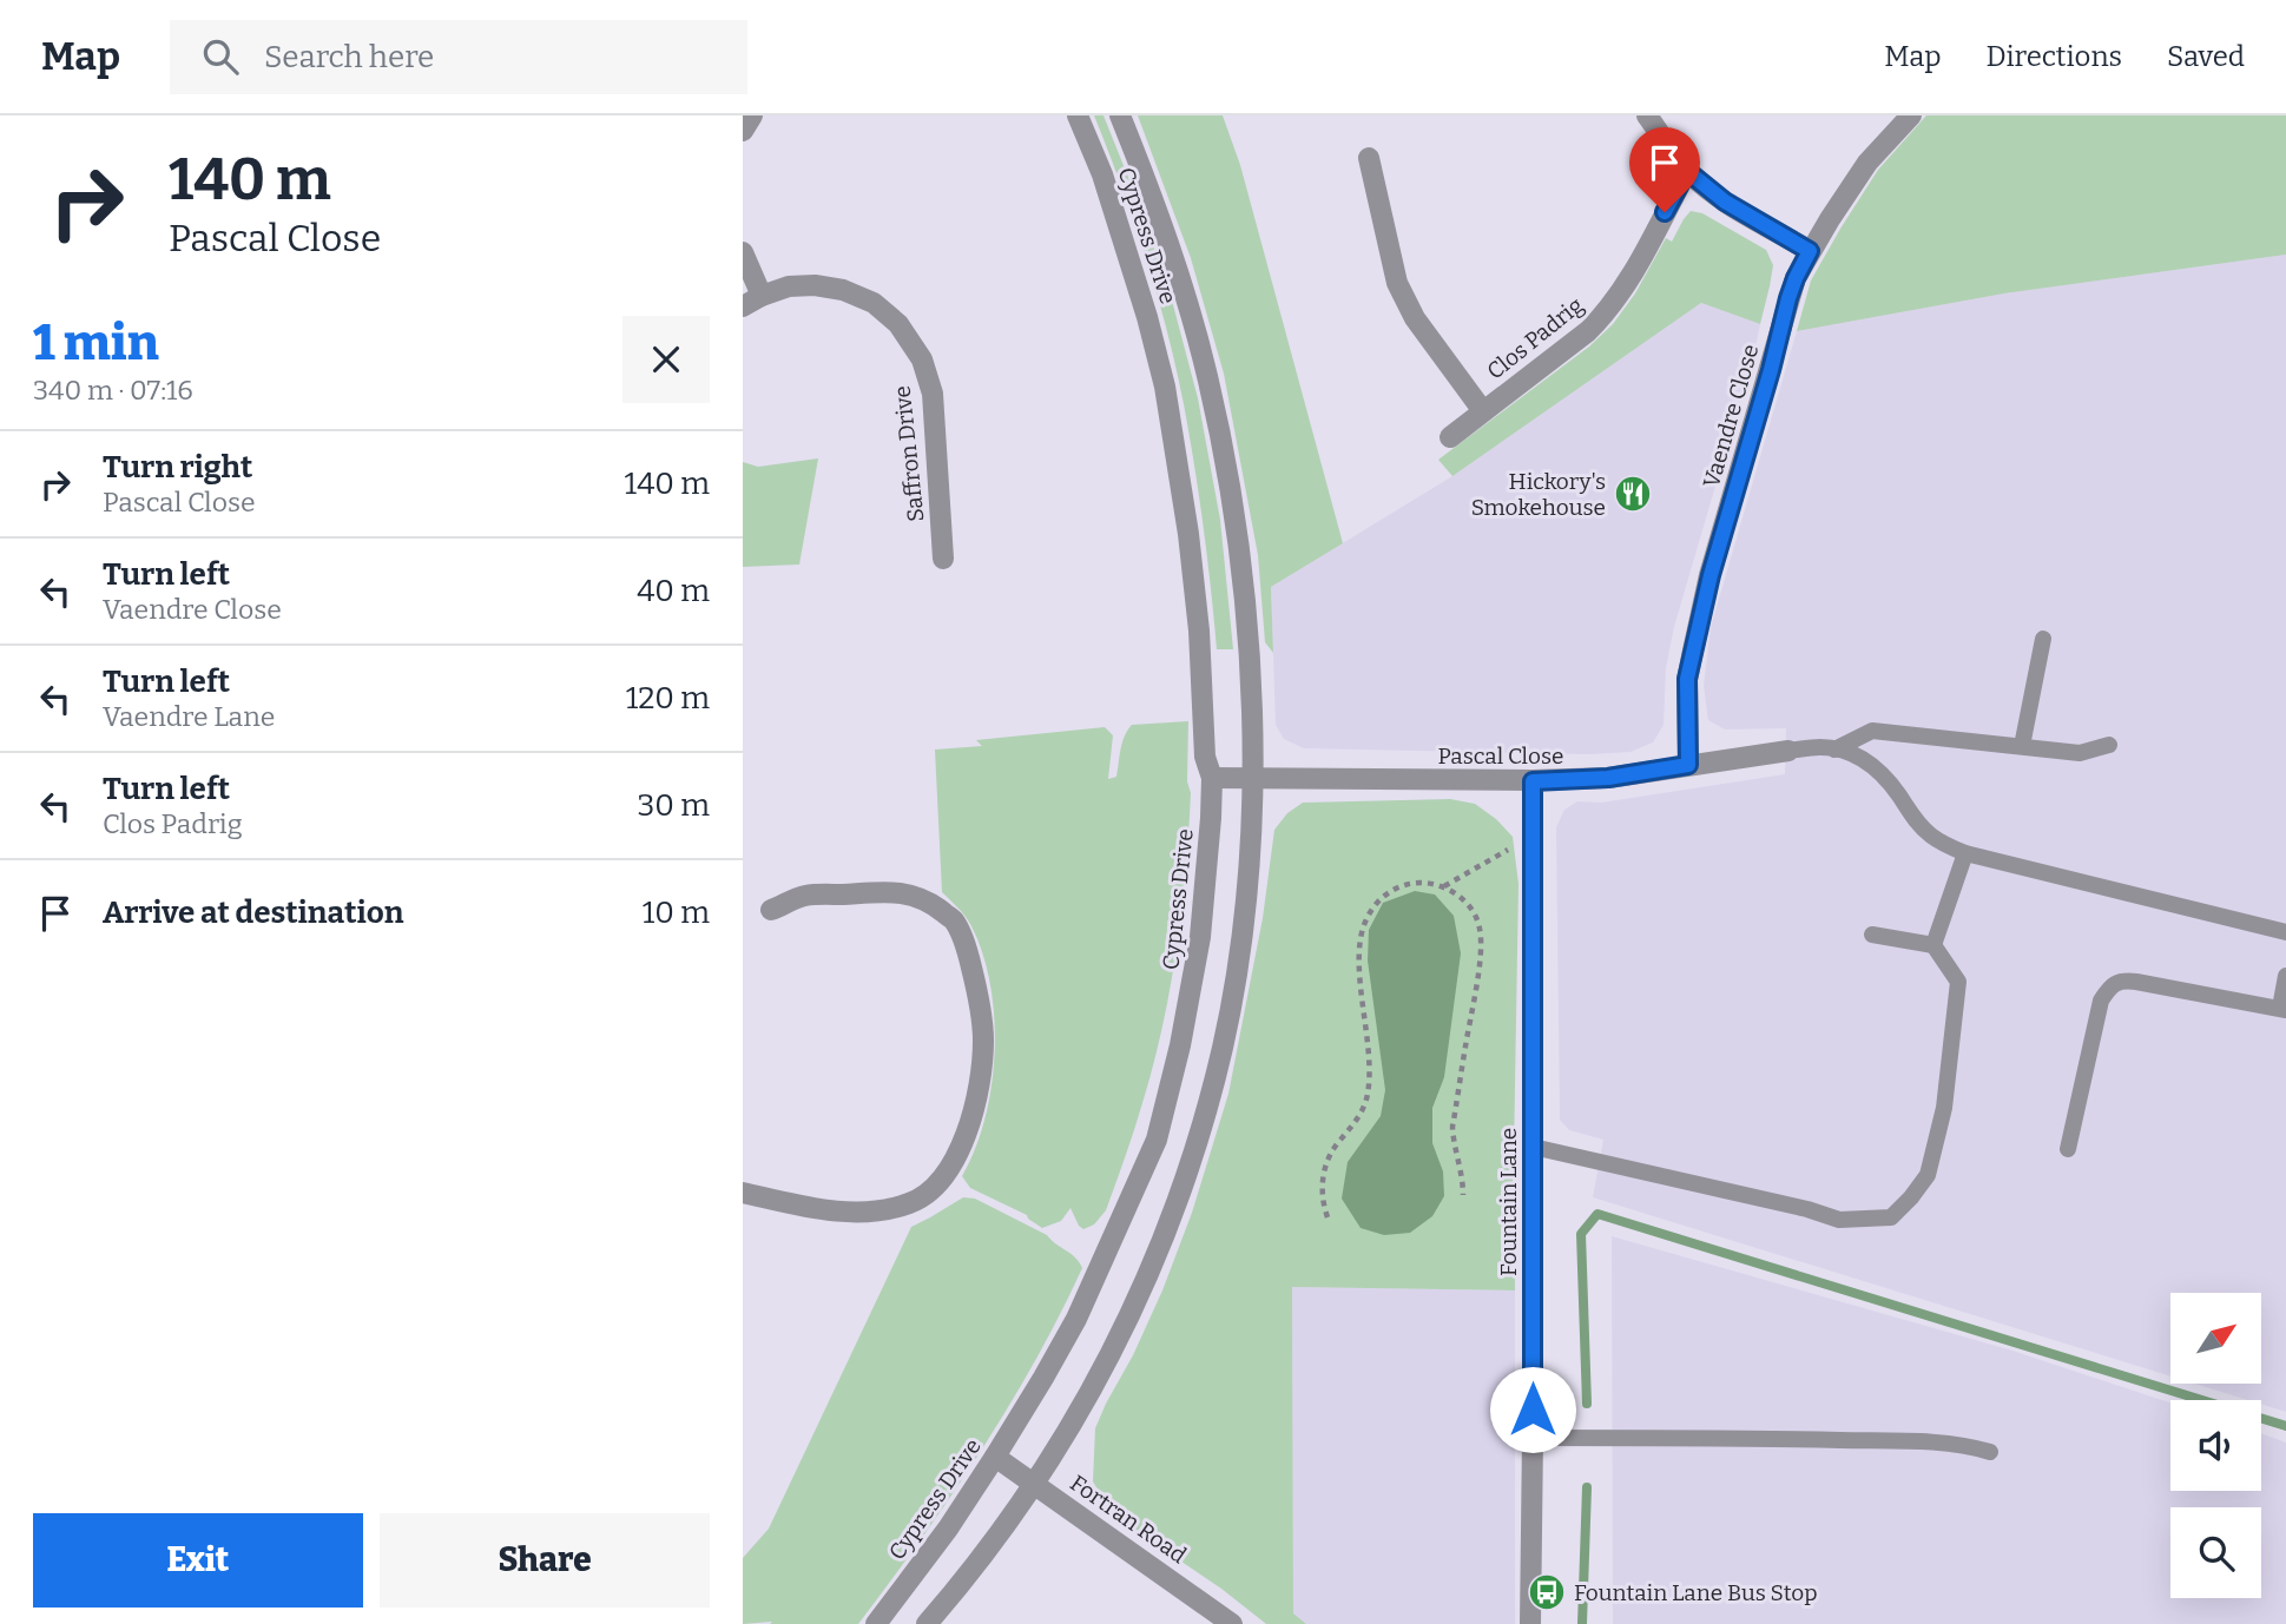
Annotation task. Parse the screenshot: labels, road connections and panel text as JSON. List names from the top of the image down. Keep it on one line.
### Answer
{"streets":{"street":["Cypress Drive","Clos Padrig","Vaendre Close","Saffron Drive","Pascal Close","Fountain Lane","Fortran Road"]},"crossings":[["Cypress Drive","Pascal Close"],["Cypress Drive","Fortran Road"],["Vaendre Close","Pascal Close"],["Pascal Close","Fountain Lane"]],"places":{"restaurant":["Hickory's Smokehouse"],"bus stop":["Fountain Lane Bus Stop"]},"north":"top right","page":{"header":"Map","search":"Search here","nav":["Map","Directions","Saved"],"turn":["140 m","Pascal Close"],"heading":["1 min","340 m · 07:16"],"list":[{"name":"Turn right","note":"Pascal Close","value":"140 m"},{"name":"Turn left","note":"Vaendre Close","value":"40 m"},{"name":"Turn left","note":"Vaendre Lane","value":"120 m"},{"name":"Turn left","note":"Clos Padrig","value":"30 m"},{"name":"Arrive at destination","value":"10 m"}],"buttons":["Exit","Share"]}}
